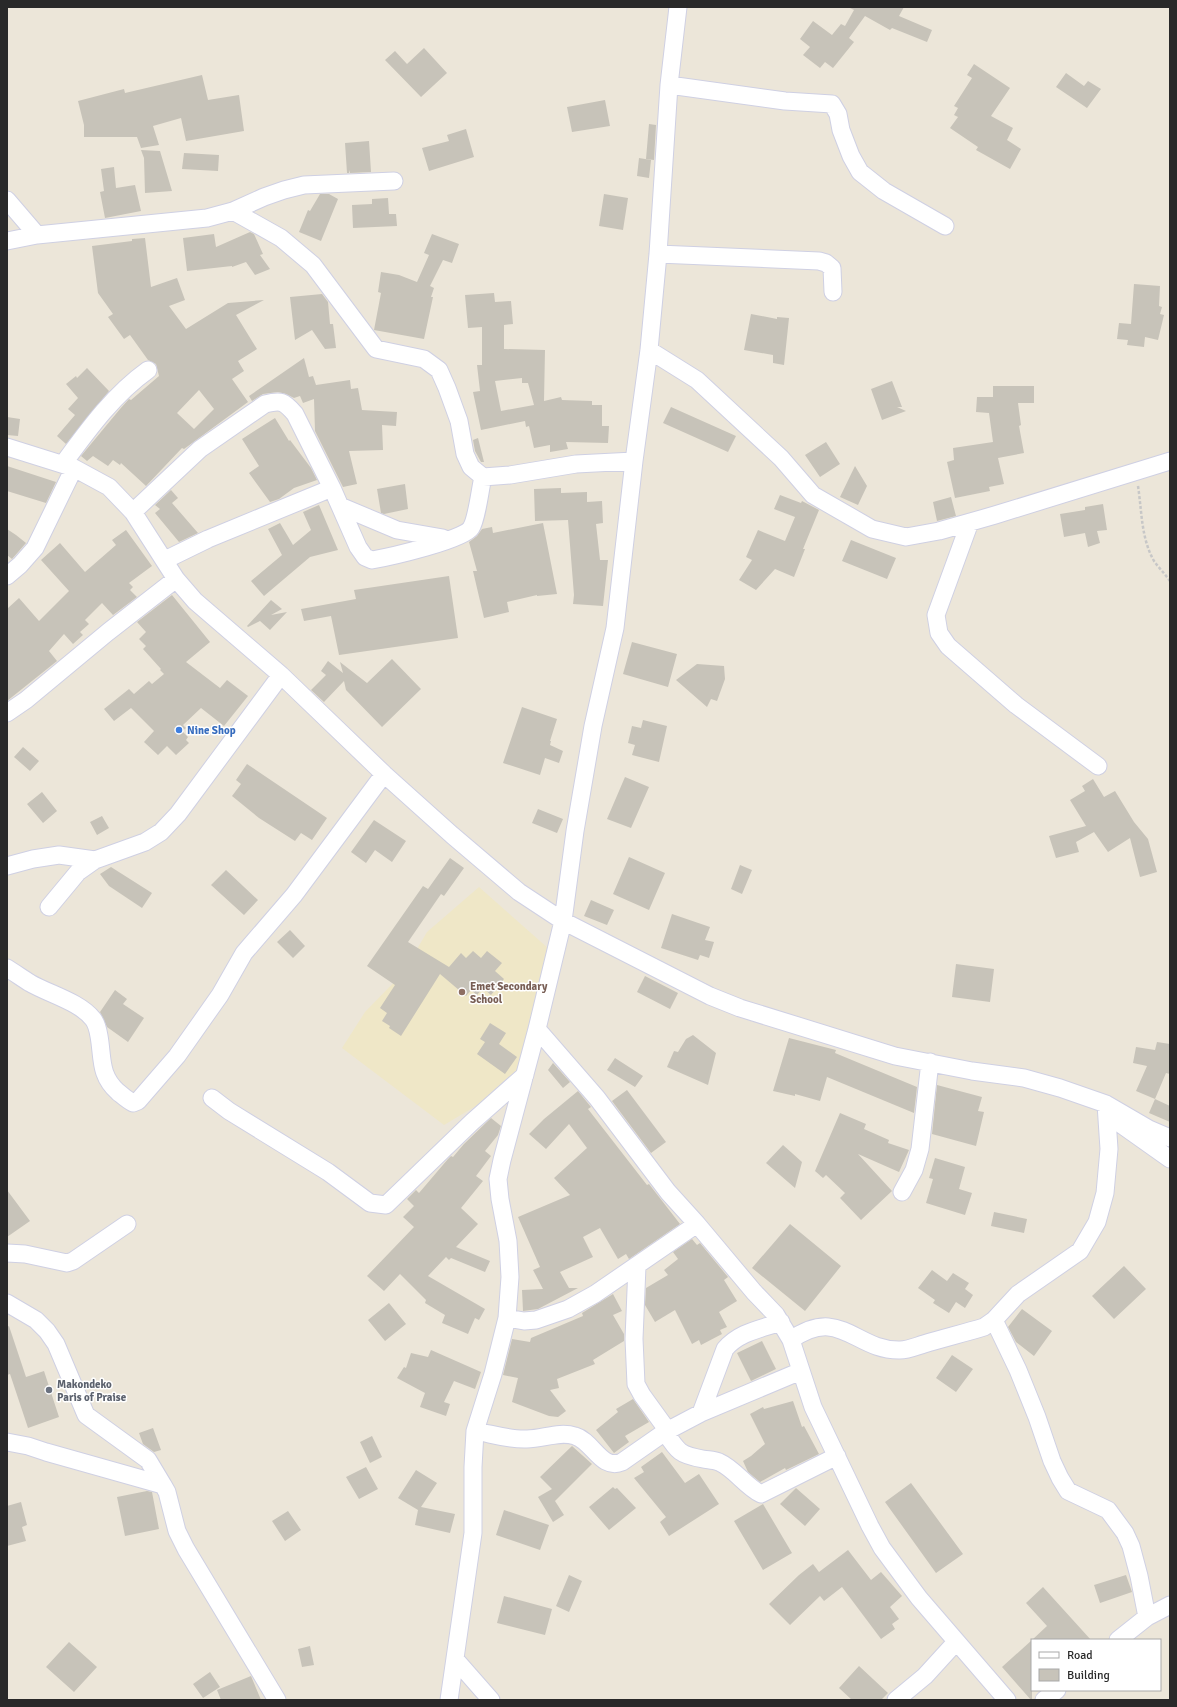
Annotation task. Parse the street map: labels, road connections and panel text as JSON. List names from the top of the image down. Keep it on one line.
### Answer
{"places":["Nine Shop","Emet Secondary School","Makondeko Paris of Praise"],"legend":["Road","Building"]}
